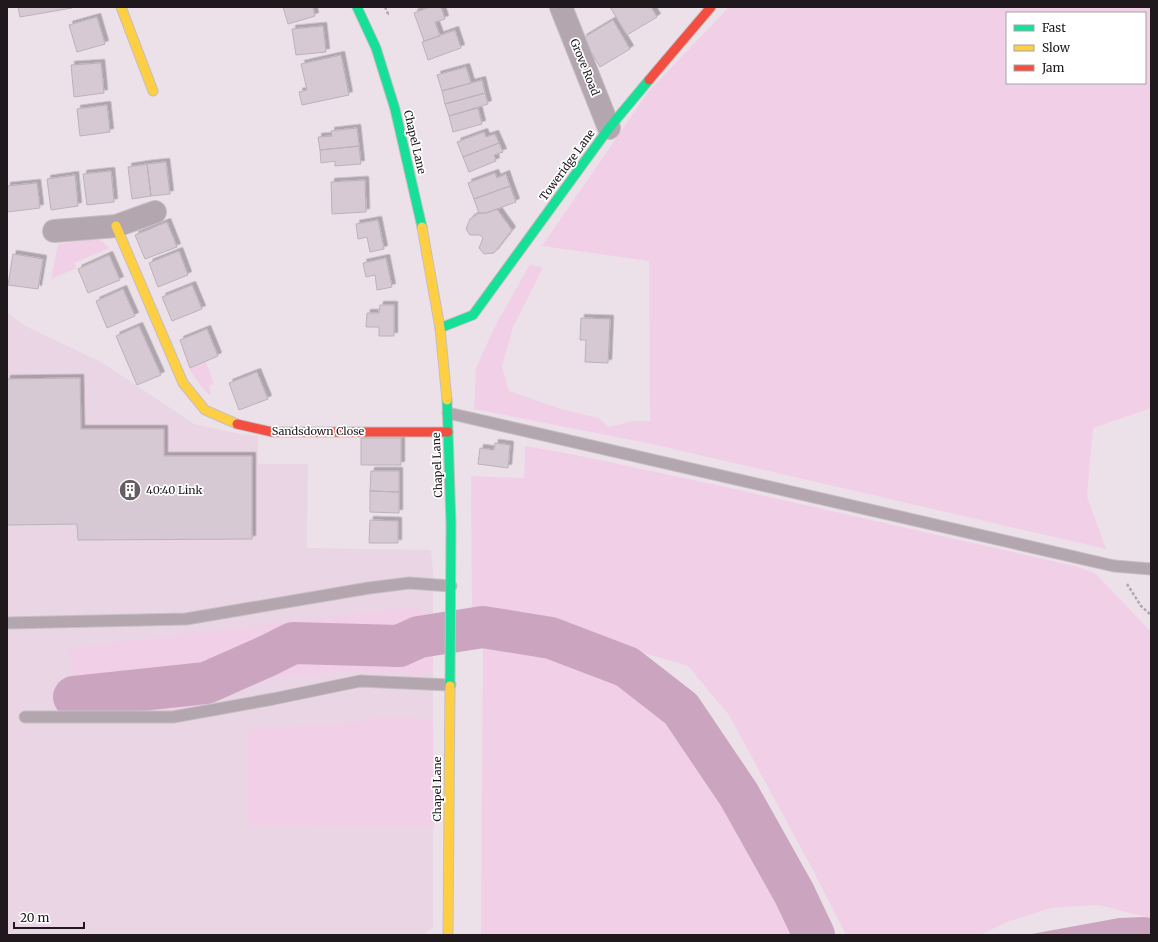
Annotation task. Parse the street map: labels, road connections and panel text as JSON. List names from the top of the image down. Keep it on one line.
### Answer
{"streets":{"main road":["Chapel Lane","Toweridge Lane","Sandsdown Close"],"street":["Grove Road"]},"crossings":[["Grove Road","Toweridge Lane"],["Chapel Lane","Toweridge Lane"],["Chapel Lane","Sandsdown Close"]],"places":{"building":["40:40 Link"]},"legend":["Fast","Slow","Jam"],"scale_bar":"20 m"}
